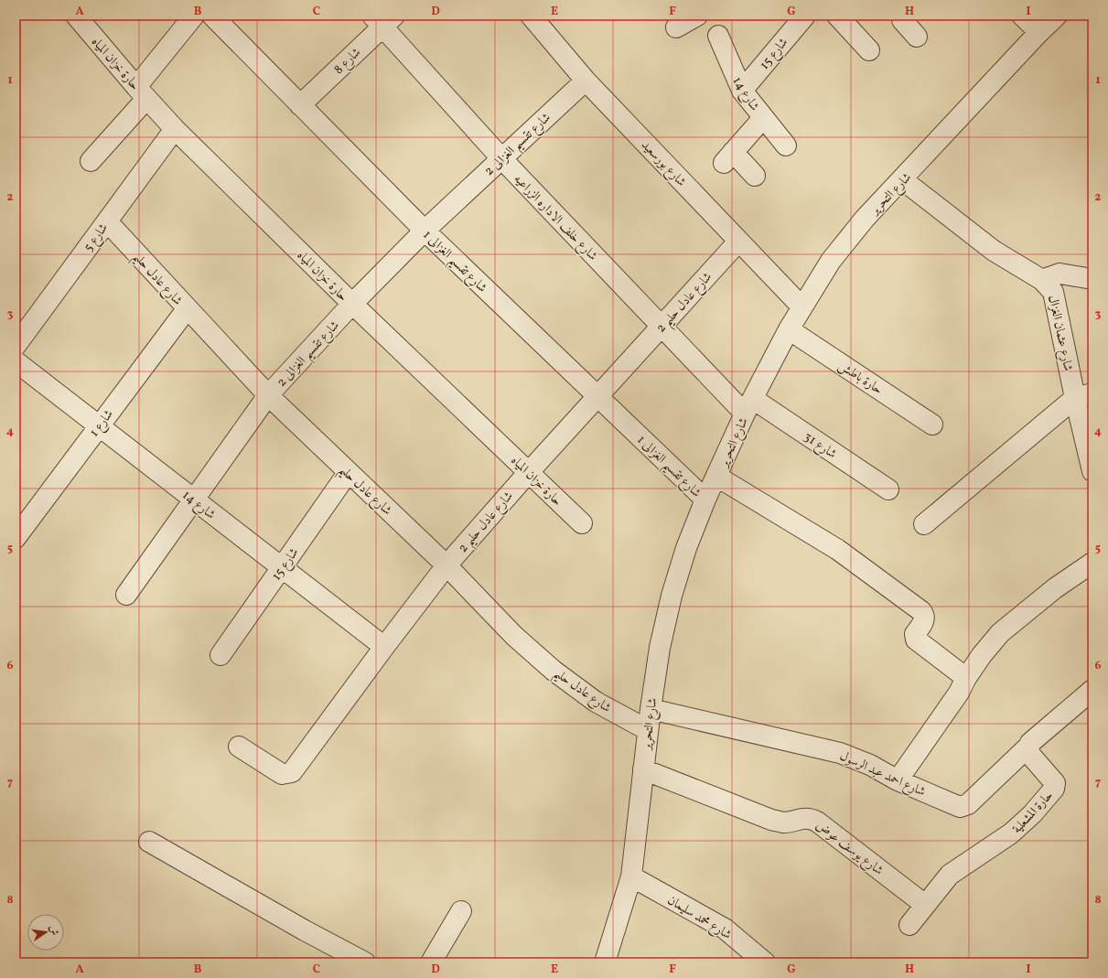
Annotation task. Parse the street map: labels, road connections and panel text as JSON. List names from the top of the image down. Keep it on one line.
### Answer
{"streets":{"street":["شارع 15","شارع 8","حارة خزان المياه","شارع 14","شارع تقسيم الغزالى 2","شارع بورسعيد","شارع التحرير","شارع خلف الاداره الزراعيه","شارع 5","شارع تقسيم الغزالى 1","شارع عادل حليم","شارع عادل حليم 2","شارع عثمان الغزال","حارة باطش","شارع 1","شارع 31","شارع احمد عبد الرسول","حارة المشعلية","شارع يوسف عوض","شارع محمد سليمان"]},"crossings":[["شارع 15","شارع 14"],["شارع 15","شارع عادل حليم"],["شارع 8","شارع خلف الاداره الزراعيه"],["شارع 8","شارع تقسيم الغزالى 1"],["حارة خزان المياه","شارع تقسيم الغزالى 2"],["حارة خزان المياه","شارع 5"],["حارة خزان المياه","شارع عادل حليم 2"],["شارع 14","شارع تقسيم الغزالى 2"],["شارع 14","شارع عادل حليم 2"],["شارع 14","شارع 1"],["شارع تقسيم الغزالى 2","شارع بورسعيد"],["شارع تقسيم الغزالى 2","شارع خلف الاداره الزراعيه"],["شارع تقسيم الغزالى 2","شارع تقسيم الغزالى 1"],["شارع تقسيم الغزالى 2","شارع عادل حليم"],["شارع بورسعيد","شارع التحرير"],["شارع بورسعيد","شارع عادل حليم 2"],["شارع التحرير","شارع خلف الاداره الزراعيه"],["شارع التحرير","شارع تقسيم الغزالى 1"],["شارع التحرير","شارع عادل حليم"],["شارع التحرير","شارع عثمان الغزال"],["شارع التحرير","حارة باطش"],["شارع التحرير","شارع 31"],["شارع التحرير","شارع احمد عبد الرسول"],["شارع التحرير","شارع يوسف عوض"],["شارع التحرير","شارع محمد سليمان"],["شارع خلف الاداره الزراعيه","شارع عادل حليم 2"],["شارع خلف الاداره الزراعيه","شارع 31"],["شارع 5","شارع عادل حليم"],["شارع تقسيم الغزالى 1","شارع عادل حليم 2"],["شارع عادل حليم","شارع عادل حليم 2"],["شارع عادل حليم","شارع 1"],["شارع احمد عبد الرسول","حارة المشعلية"],["حارة المشعلية","شارع يوسف عوض"]],"north":"right","grid":{"columns":["A","B","C","D","E","F","G","H","I"],"rows":["1","2","3","4","5","6","7","8"]}}
